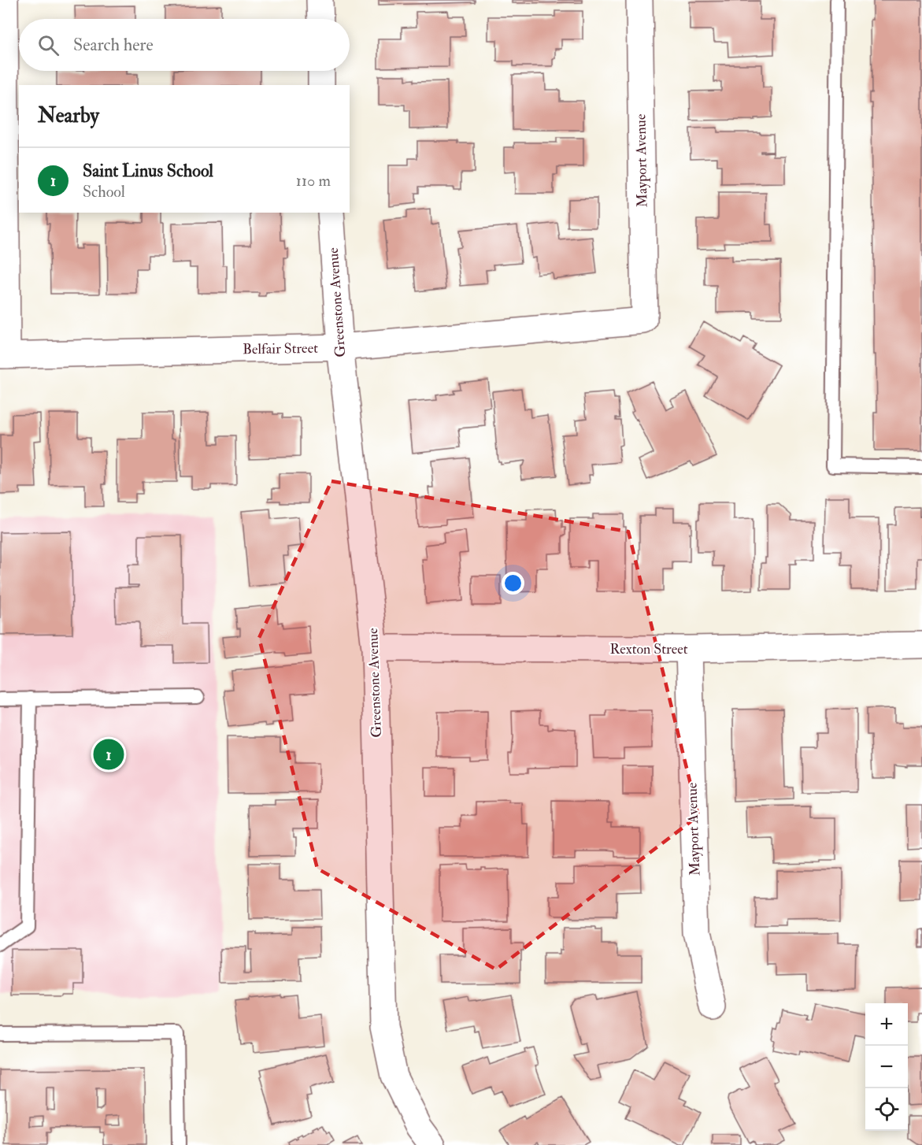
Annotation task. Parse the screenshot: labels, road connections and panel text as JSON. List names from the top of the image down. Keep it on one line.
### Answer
{"streets":{"street":["Mayport Avenue","Greenstone Avenue","Belfair Street","Rexton Street"]},"crossings":[["Mayport Avenue","Belfair Street"],["Mayport Avenue","Rexton Street"],["Greenstone Avenue","Belfair Street"],["Greenstone Avenue","Rexton Street"]],"page":{"search":"Search here","heading":"Nearby","list":[{"mark":"1","name":"Saint Linus School","note":"School","value":"110 m"}],"pins":"1","map_buttons":["+","−"]}}
